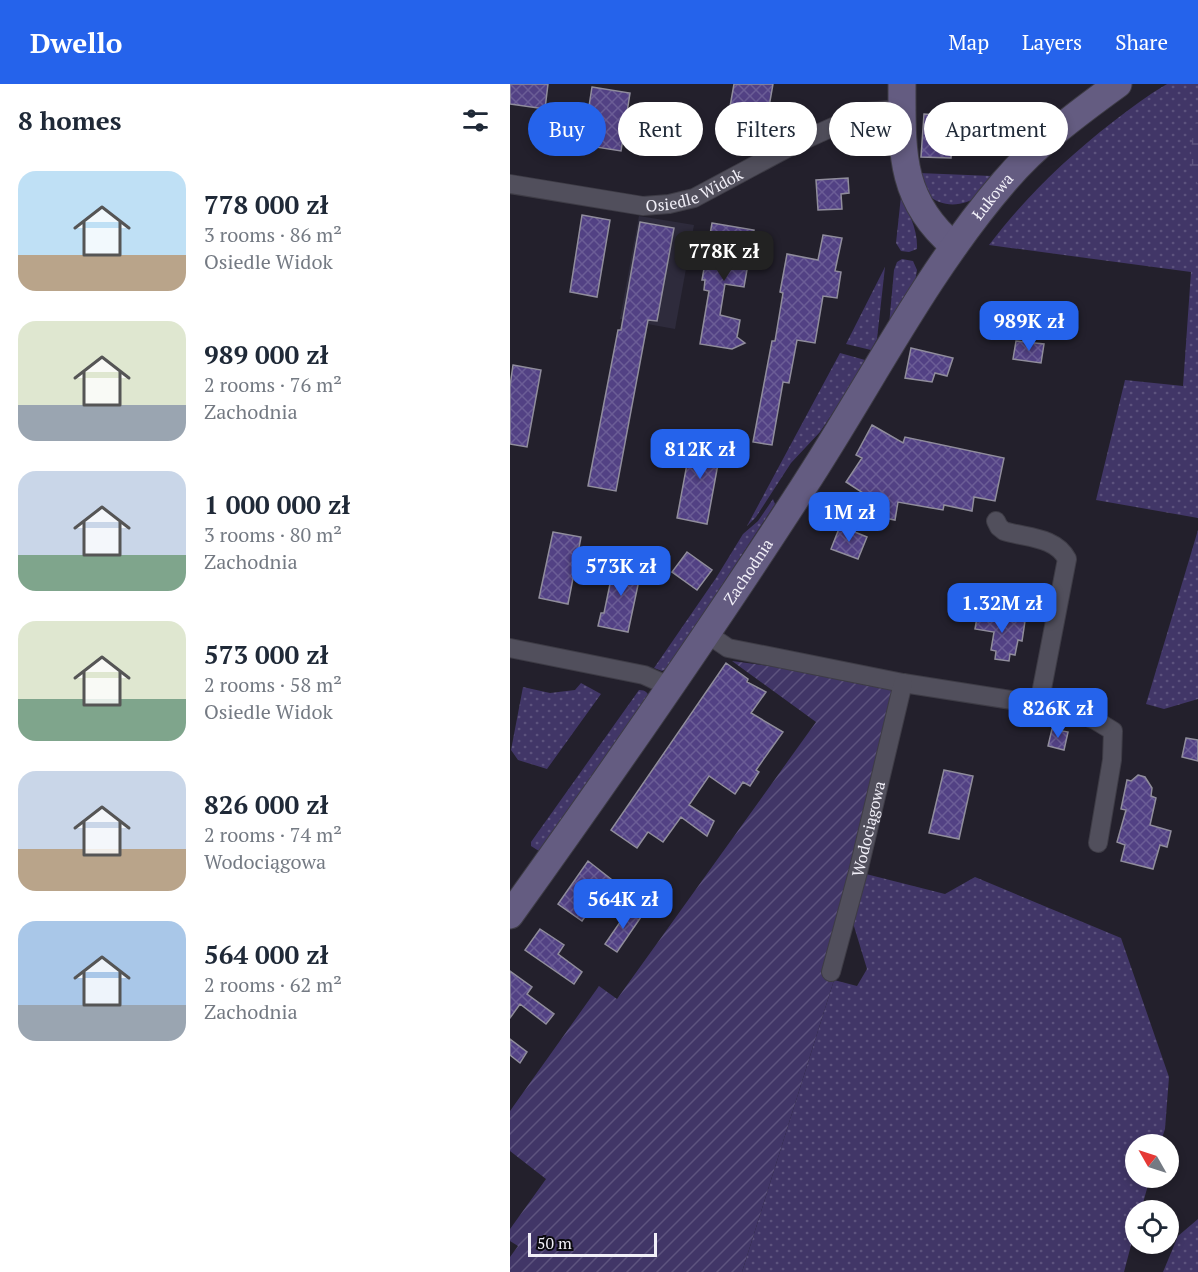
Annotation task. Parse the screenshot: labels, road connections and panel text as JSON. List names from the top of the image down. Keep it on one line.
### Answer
{"streets":{"street":["Osiedle Widok","Łukowa","Zachodnia","Wodociągowa"]},"crossings":[["Łukowa","Zachodnia"]],"scale_bar":"50 m","north":"top left","page":{"header":"Dwello","nav":["Map","Layers","Share"],"heading":"8 homes","chip":["Buy","Rent","Filters","New","Apartment"],"list":[{"name":"778 000 zł","note":"3 rooms · 86 m² · Osiedle Widok"},{"name":"989 000 zł","note":"2 rooms · 76 m² · Zachodnia"},{"name":"1 000 000 zł","note":"3 rooms · 80 m² · Zachodnia"},{"name":"573 000 zł","note":"2 rooms · 58 m² · Osiedle Widok"},{"name":"826 000 zł","note":"2 rooms · 74 m² · Wodociągowa"},{"name":"564 000 zł","note":"2 rooms · 62 m² · Zachodnia"}],"price":["778K zł","989K zł","812K zł","1M zł","573K zł","1.32M zł","826K zł","564K zł"],"scale":"50 m"}}
